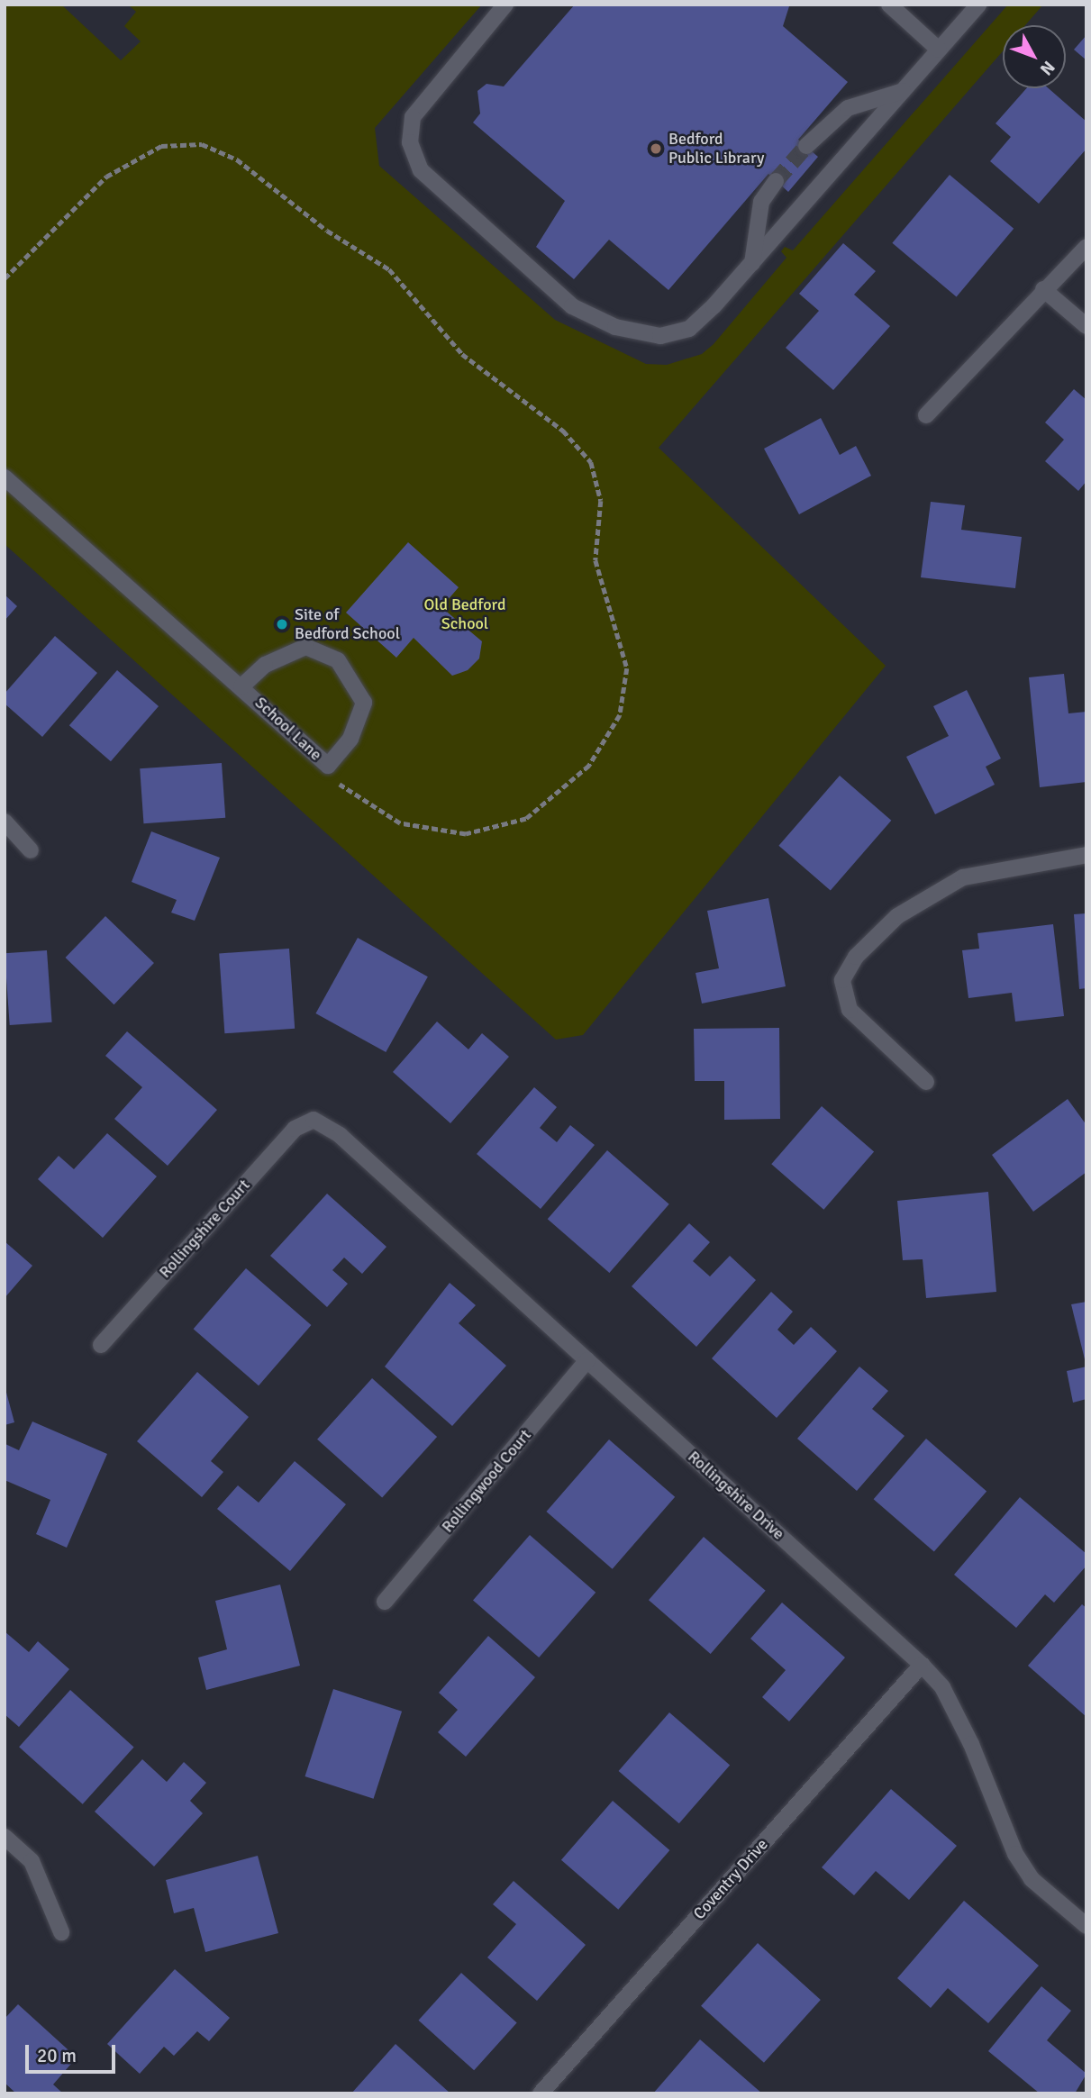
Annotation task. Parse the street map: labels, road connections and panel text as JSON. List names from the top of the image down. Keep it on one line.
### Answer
{"streets":{"street":["School Lane","Rollingshire Court","Rollingwood Court","Rollingshire Drive","Coventry Drive"]},"crossings":[["Rollingshire Court","Rollingshire Drive"],["Rollingwood Court","Rollingshire Drive"],["Rollingshire Drive","Coventry Drive"]],"parks":["Old Bedford School"],"places":["Bedford Public Library","Site of Bedford School"],"scale_bar":"20 m","north":"bottom right"}
